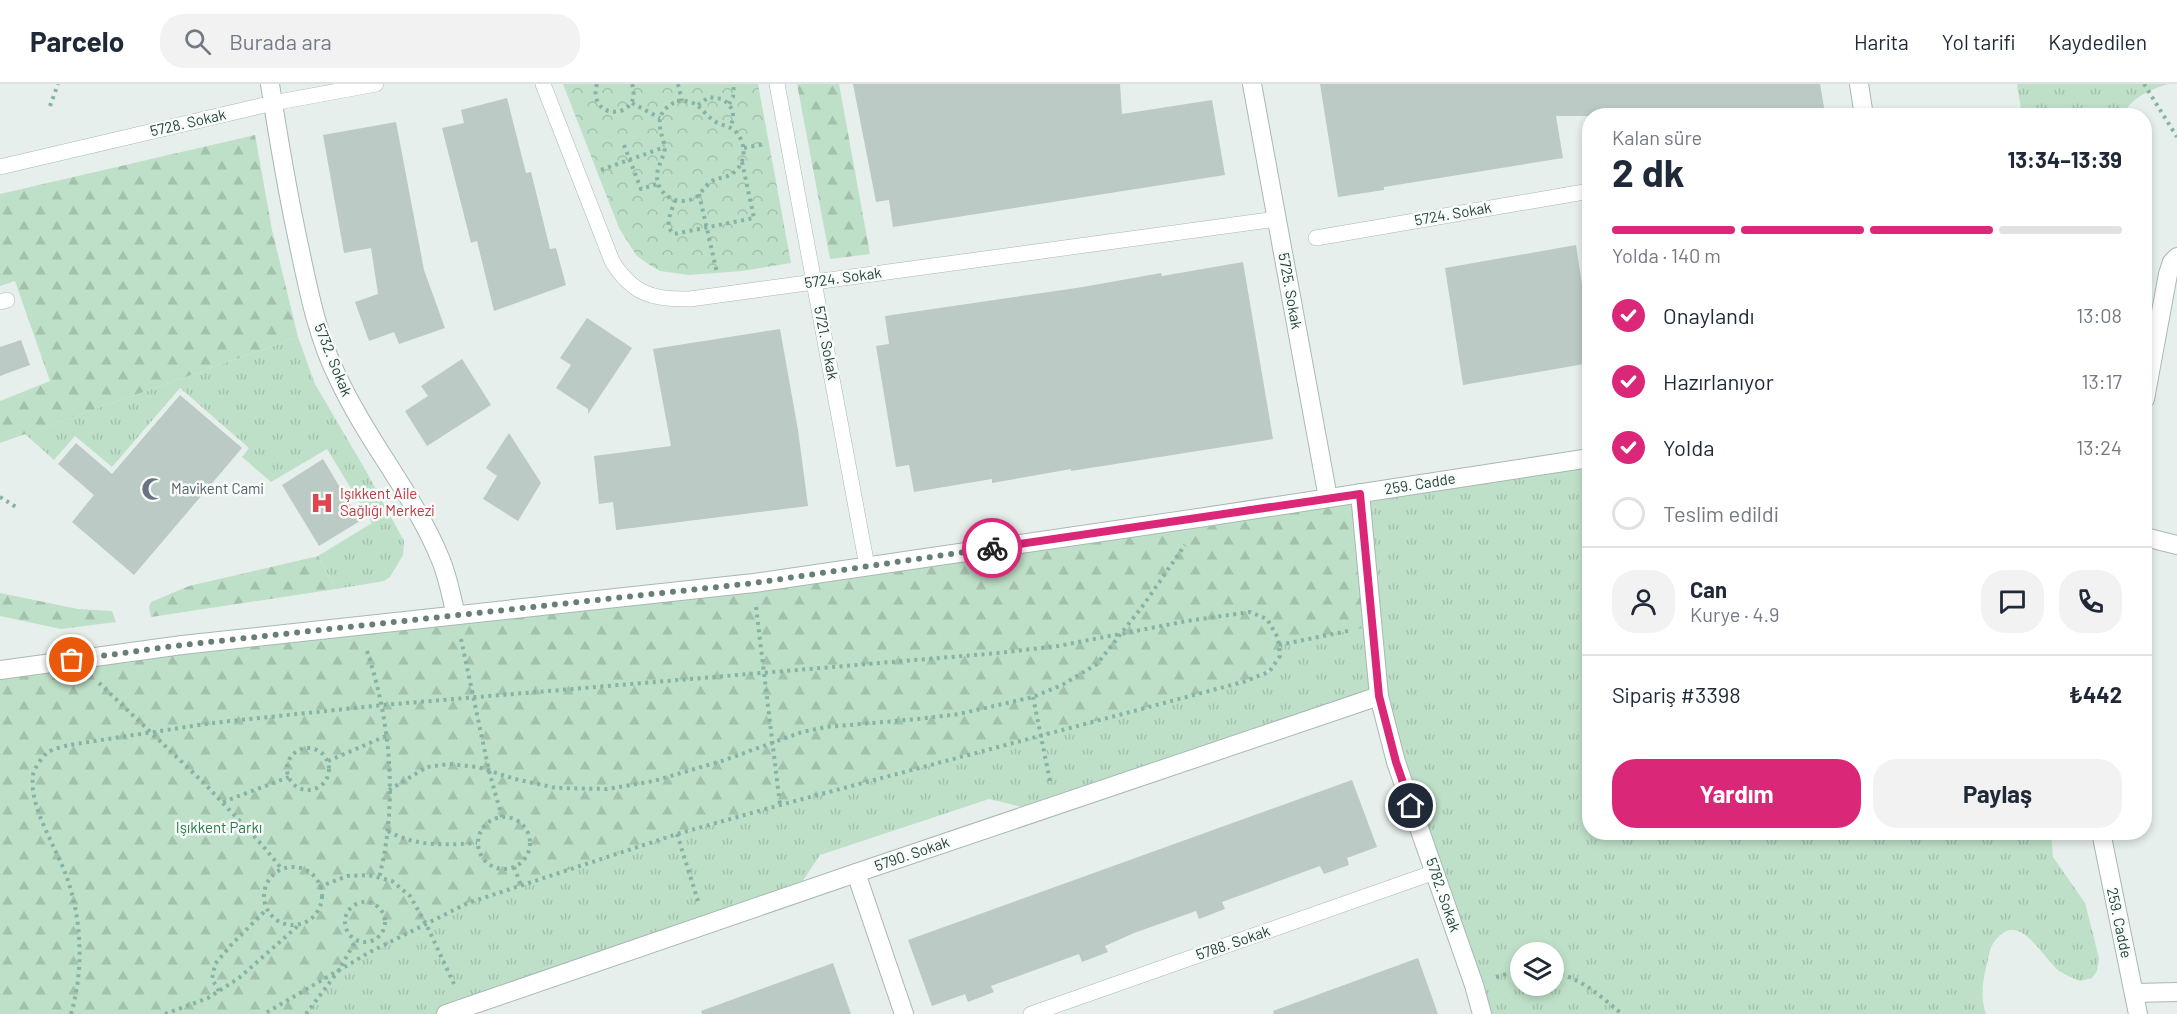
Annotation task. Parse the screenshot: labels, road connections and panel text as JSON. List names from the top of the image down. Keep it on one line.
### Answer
{"streets":{"street":["5725. Sokak","5732. Sokak","259. Cadde","5790. Sokak","5782. Sokak"],"lane":["5728. Sokak","5724. Sokak","5721. Sokak","5788. Sokak"]},"crossings":[["5728. Sokak","5732. Sokak"],["5724. Sokak","5725. Sokak"],["5724. Sokak","5721. Sokak"],["5725. Sokak","259. Cadde"],["5721. Sokak","259. Cadde"],["5732. Sokak","259. Cadde"],["259. Cadde","5782. Sokak"],["5790. Sokak","5782. Sokak"],["5782. Sokak","5788. Sokak"]],"parks":["Işıkkent Parkı"],"places":{"mosque":["Mavikent Cami"],"hospital":["Işıkkent Aile Sağlığı Merkezi"]},"page":{"header":"Parcelo","search":"Burada ara","nav":["Harita","Yol tarifi","Kaydedilen"],"heading":["2 dk","Kalan süre","13:34–13:39"],"panel":["Can","Kurye · 4.9","Sipariş #3398","₺442"],"bar":"Yolda · 140 m","list":[["Onaylandı","13:08"],["Hazırlanıyor","13:17"],["Yolda","13:24"],"Teslim edildi"],"buttons":["Yardım","Paylaş"]}}
